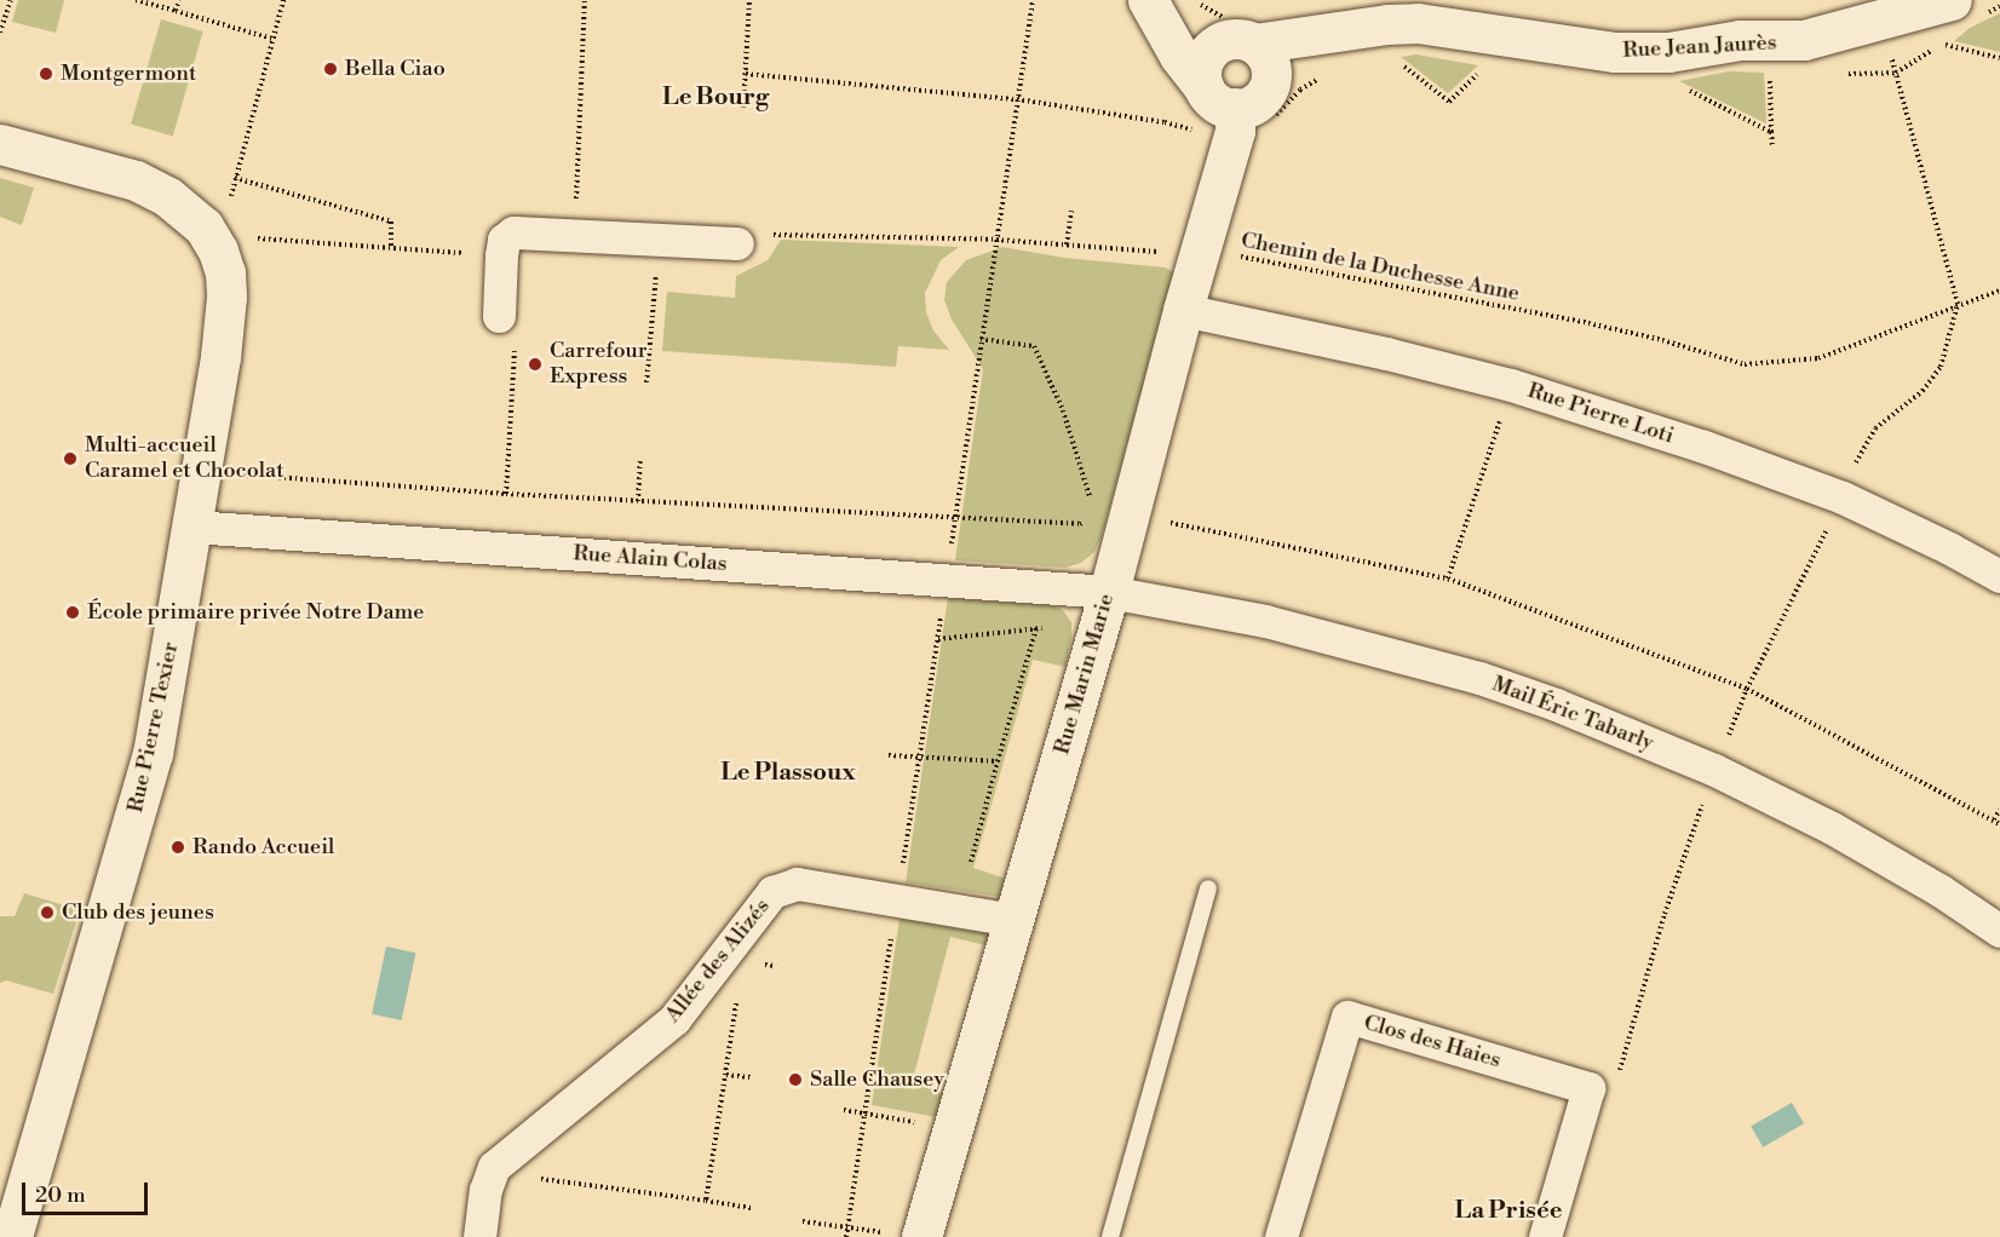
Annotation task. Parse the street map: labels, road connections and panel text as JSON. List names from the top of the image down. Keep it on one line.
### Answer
{"streets":{"street":["Rue Jean Jaurès","Rue Pierre Loti","Rue Alain Colas","Rue Marin Marie","Mail Éric Tabarly","Rue Pierre Texier","Allée des Alizés","Clos des Haies"],"path":["Chemin de la Duchesse Anne"]},"crossings":[["Chemin de la Duchesse Anne","Rue Marin Marie"],["Rue Pierre Loti","Rue Marin Marie"],["Rue Alain Colas","Rue Marin Marie"],["Rue Alain Colas","Mail Éric Tabarly"],["Rue Alain Colas","Rue Pierre Texier"],["Rue Marin Marie","Mail Éric Tabarly"],["Rue Marin Marie","Allée des Alizés"]],"districts":["Le Bourg","Le Plassoux","La Prisée"],"places":["Bella Ciao","Montgermont","Carrefour Express","Multi-accueil Caramel et Chocolat","École primaire privée Notre Dame","Rando Accueil","Club des jeunes","Salle Chausey"],"scale_bar":"20 m"}
